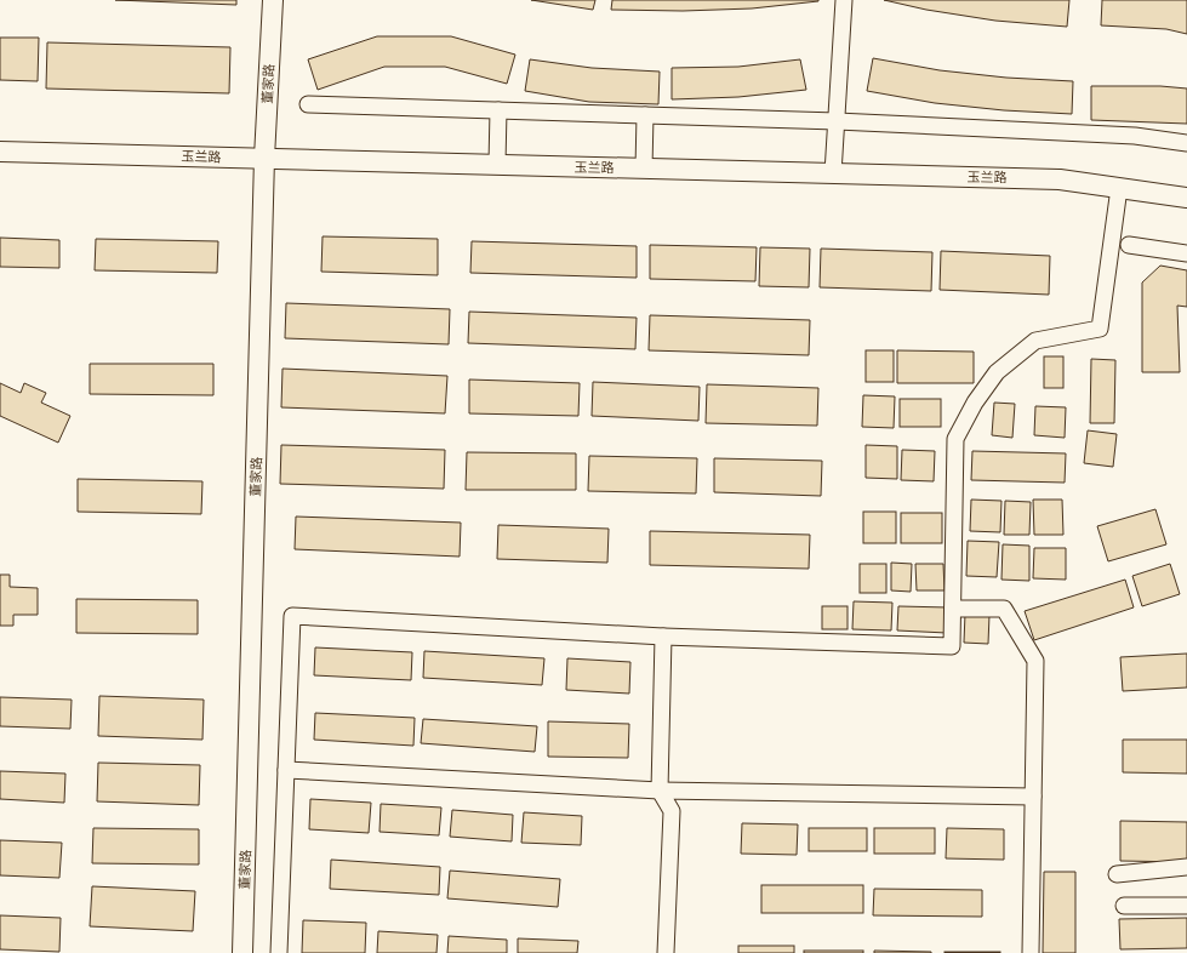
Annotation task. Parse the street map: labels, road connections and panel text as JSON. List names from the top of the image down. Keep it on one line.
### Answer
{"streets":{"street":["董家路","玉兰路"]},"crossings":[["董家路","玉兰路"]]}
